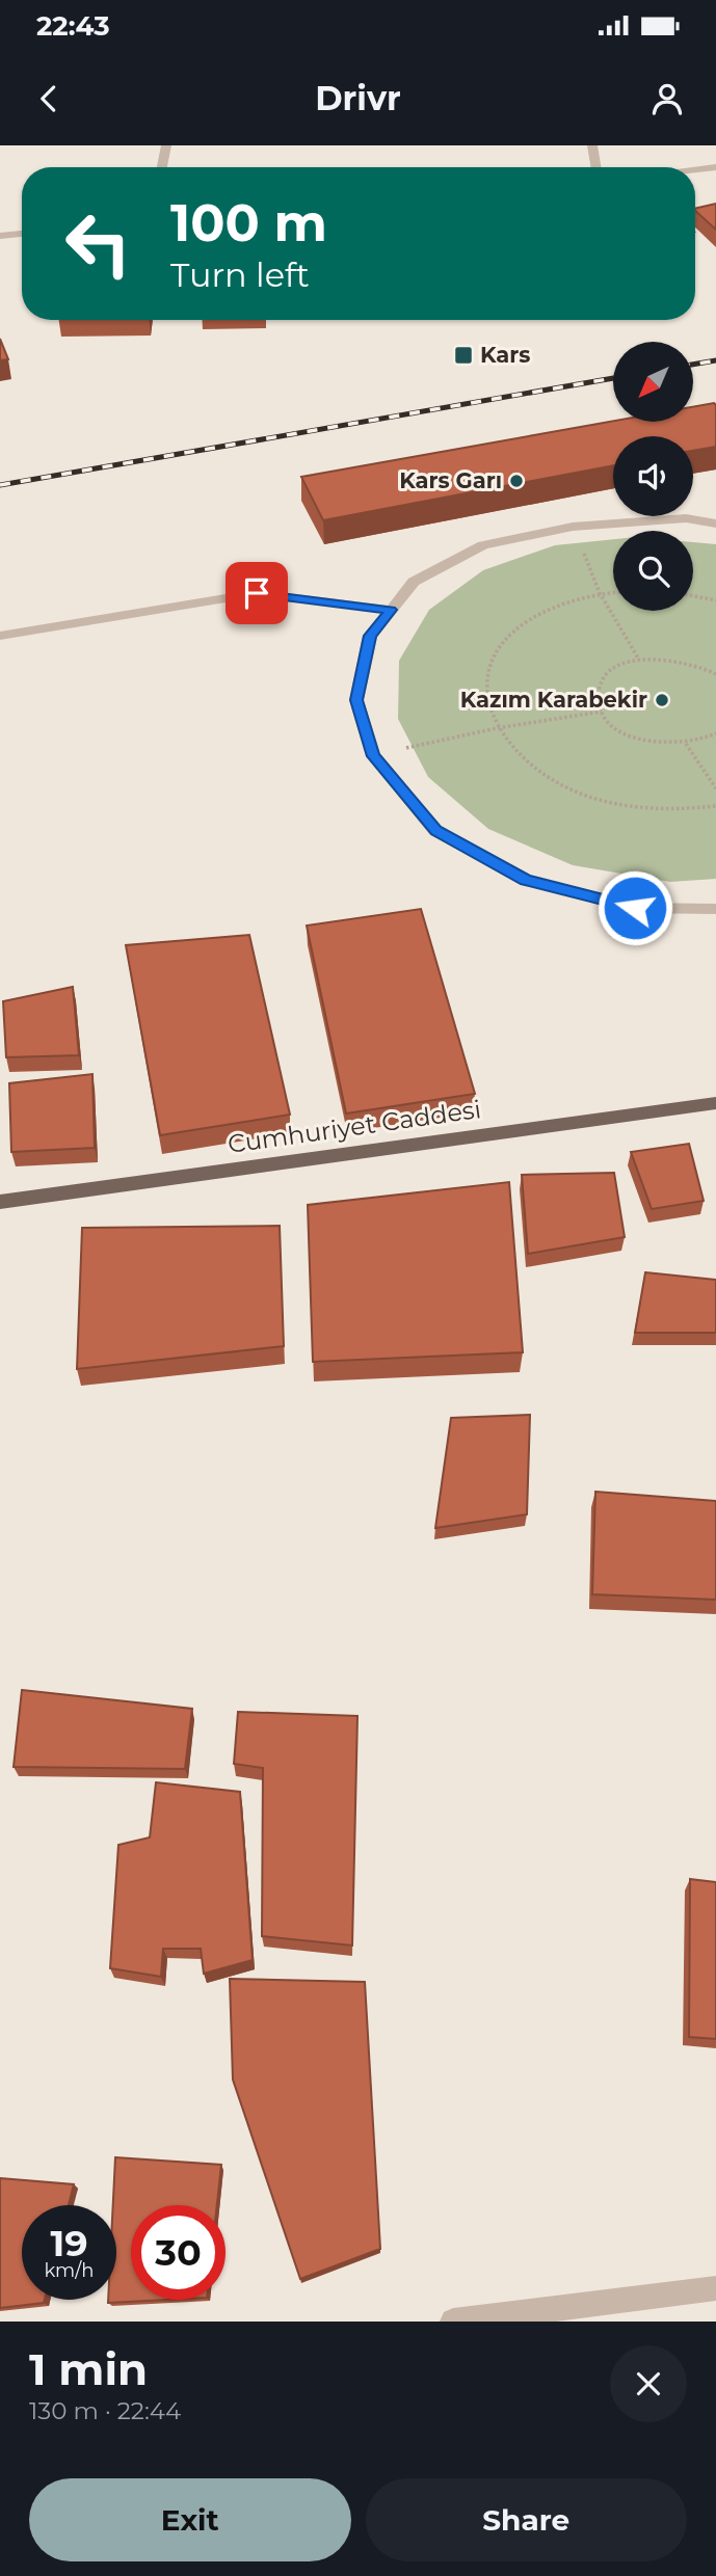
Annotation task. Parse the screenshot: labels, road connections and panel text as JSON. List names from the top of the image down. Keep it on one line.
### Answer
{"streets":{"main road":["Cumhuriyet Caddesi"]},"places":{"transit":["Kars"],"other":["Kars Garı","Kazım Karabekir"]},"north":"bottom left","page":{"status":"22:43","header":"Drivr","turn":["100 m","Turn left"],"speed":"19 km/h","limit":"30","heading":["1 min","130 m · 22:44"],"buttons":["Exit","Share"]}}
